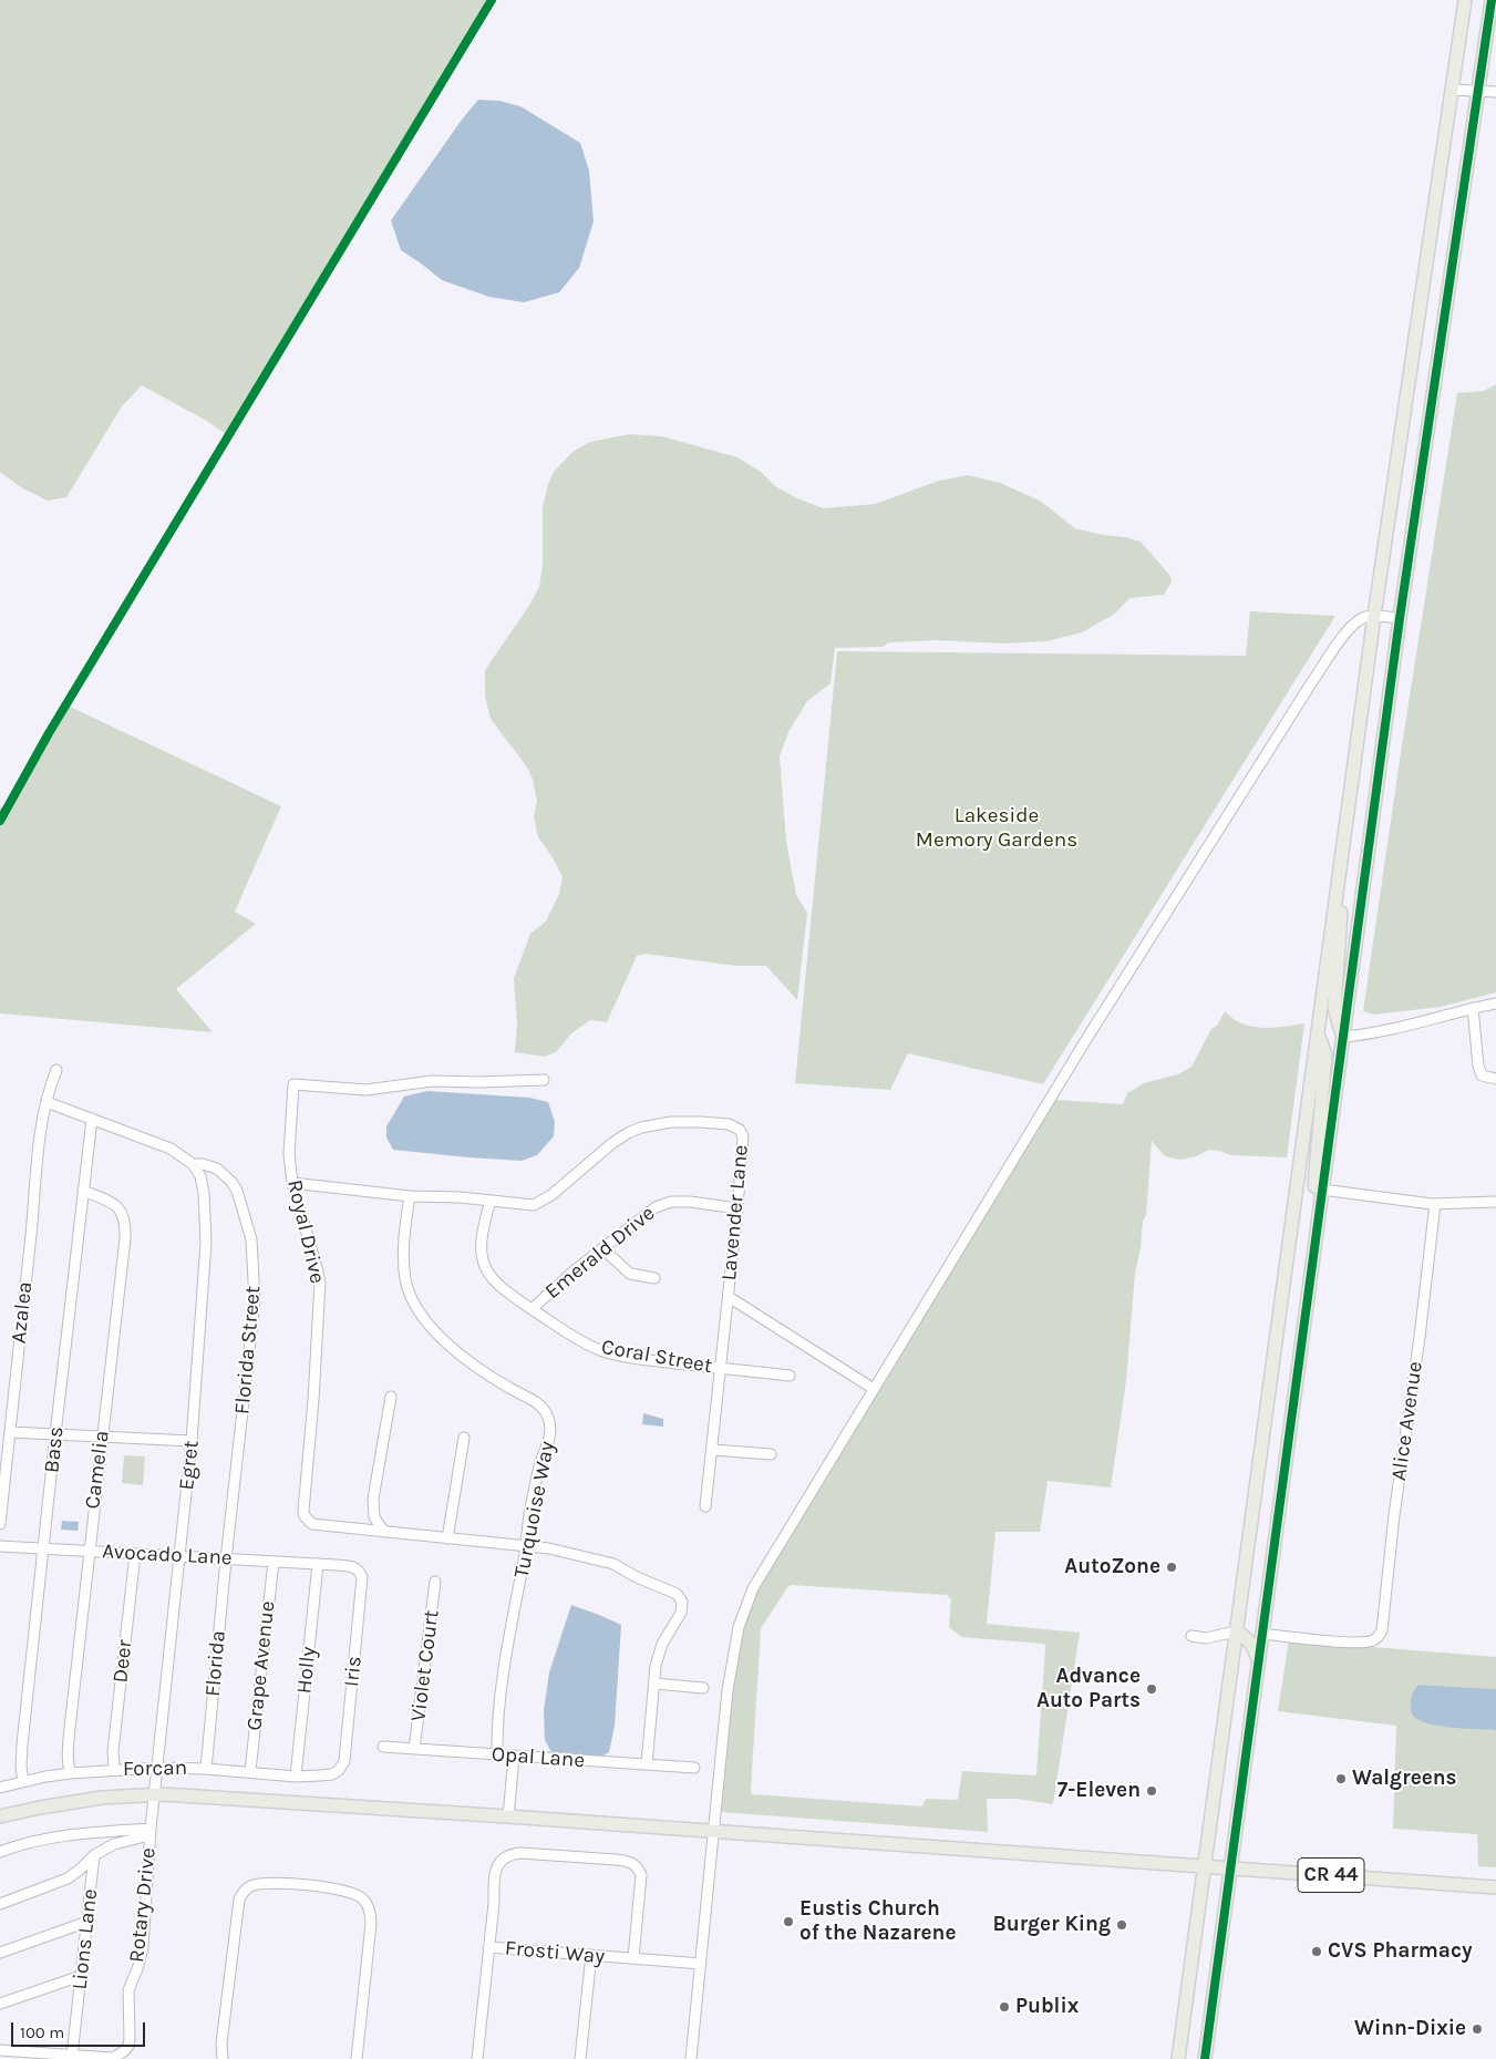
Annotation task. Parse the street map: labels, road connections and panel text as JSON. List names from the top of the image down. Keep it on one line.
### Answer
{"streets":{"main road":["CR 44"],"street":["Lavender Lane","Royal Drive","Emerald Drive","Azalea","Florida Street","Coral Street","Alice Avenue","Bass","Egret","Camelia","Turquoise Way","Avocado Lane","Deer","Florida","Grape Avenue","Violet Court","Holly","Iris","Opal Lane","Forcan","Rotary Drive","Lions Lane","Frosti Way"]},"crossings":[["Lavender Lane","Royal Drive"],["Lavender Lane","Emerald Drive"],["Lavender Lane","Coral Street"],["Lavender Lane","Turquoise Way"],["Royal Drive","Turquoise Way"],["Emerald Drive","Coral Street"],["Azalea","Florida Street"],["Florida Street","Bass"],["Florida Street","Egret"],["Florida Street","Avocado Lane"],["Florida Street","Florida"],["Bass","Camelia"],["Bass","Avocado Lane"],["Bass","Forcan"],["Egret","Avocado Lane"],["Egret","Forcan"],["Egret","Rotary Drive"],["Camelia","Avocado Lane"],["Camelia","Forcan"],["Turquoise Way","Opal Lane"],["Avocado Lane","Deer"],["Avocado Lane","Florida"],["Avocado Lane","Grape Avenue"],["Avocado Lane","Holly"],["Avocado Lane","Iris"],["Deer","Forcan"],["Florida","Forcan"],["Grape Avenue","Forcan"],["Violet Court","Opal Lane"],["Holly","Forcan"],["Iris","Forcan"],["Forcan","Rotary Drive"],["CR 44","Rotary Drive"],["Rotary Drive","Lions Lane"]],"parks":["Lakeside Memory Gardens"],"places":["AutoZone","Advance Auto Parts","Walgreens","7-Eleven","Eustis Church of the Nazarene","Burger King","CVS Pharmacy","Publix","Winn-Dixie"],"scale_bar":"100 m"}
